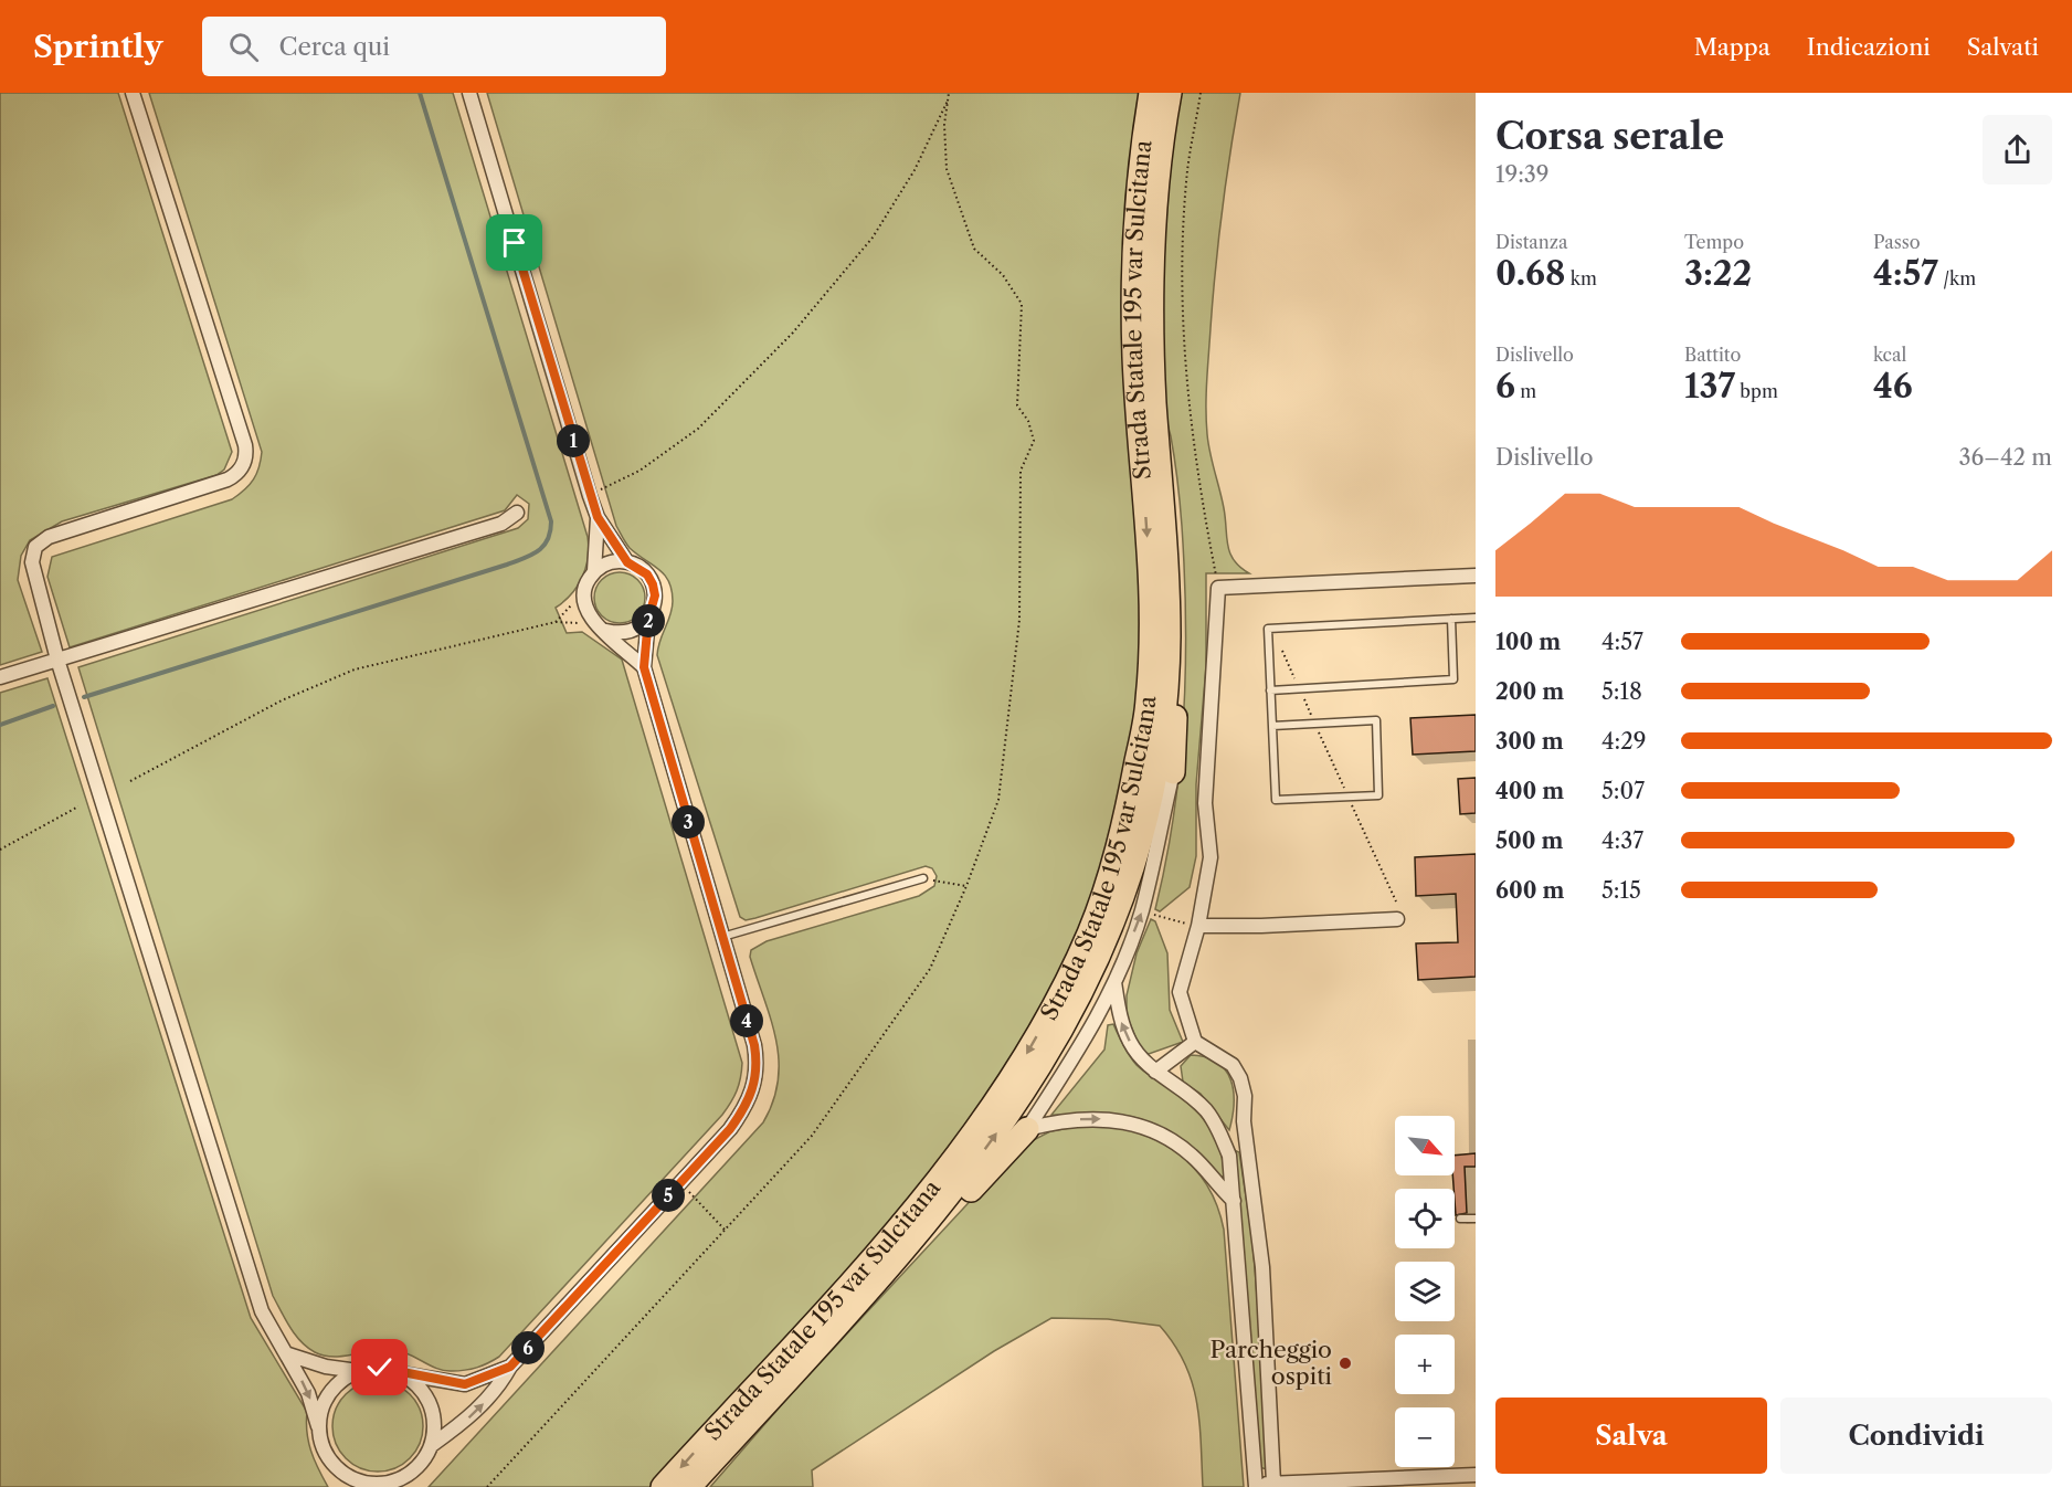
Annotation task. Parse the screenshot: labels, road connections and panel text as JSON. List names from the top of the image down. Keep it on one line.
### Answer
{"streets":{"highway":["Strada Statale 195 var Sulcitana"]},"places":["Parcheggio ospiti"],"north":"bottom right","page":{"header":"Sprintly","search":"Cerca qui","nav":["Mappa","Indicazioni","Salvati"],"heading":["Corsa serale","19:39"],"stats":[["Distanza","0.68 km"],["Tempo","3:22"],["Passo","4:57 /km"],["Dislivello","6 m"],["Battito","137 bpm"],["kcal","46"]],"pins":["1","2","3","4","5","6"],"chart":["Dislivello","36–42 m"],"list":[{"name":"100 m","note":"4:57"},{"name":"200 m","note":"5:18"},{"name":"300 m","note":"4:29"},{"name":"400 m","note":"5:07"},{"name":"500 m","note":"4:37"},{"name":"600 m","note":"5:15"}],"map_buttons":["+","−"],"buttons":["Salva","Condividi"]}}
